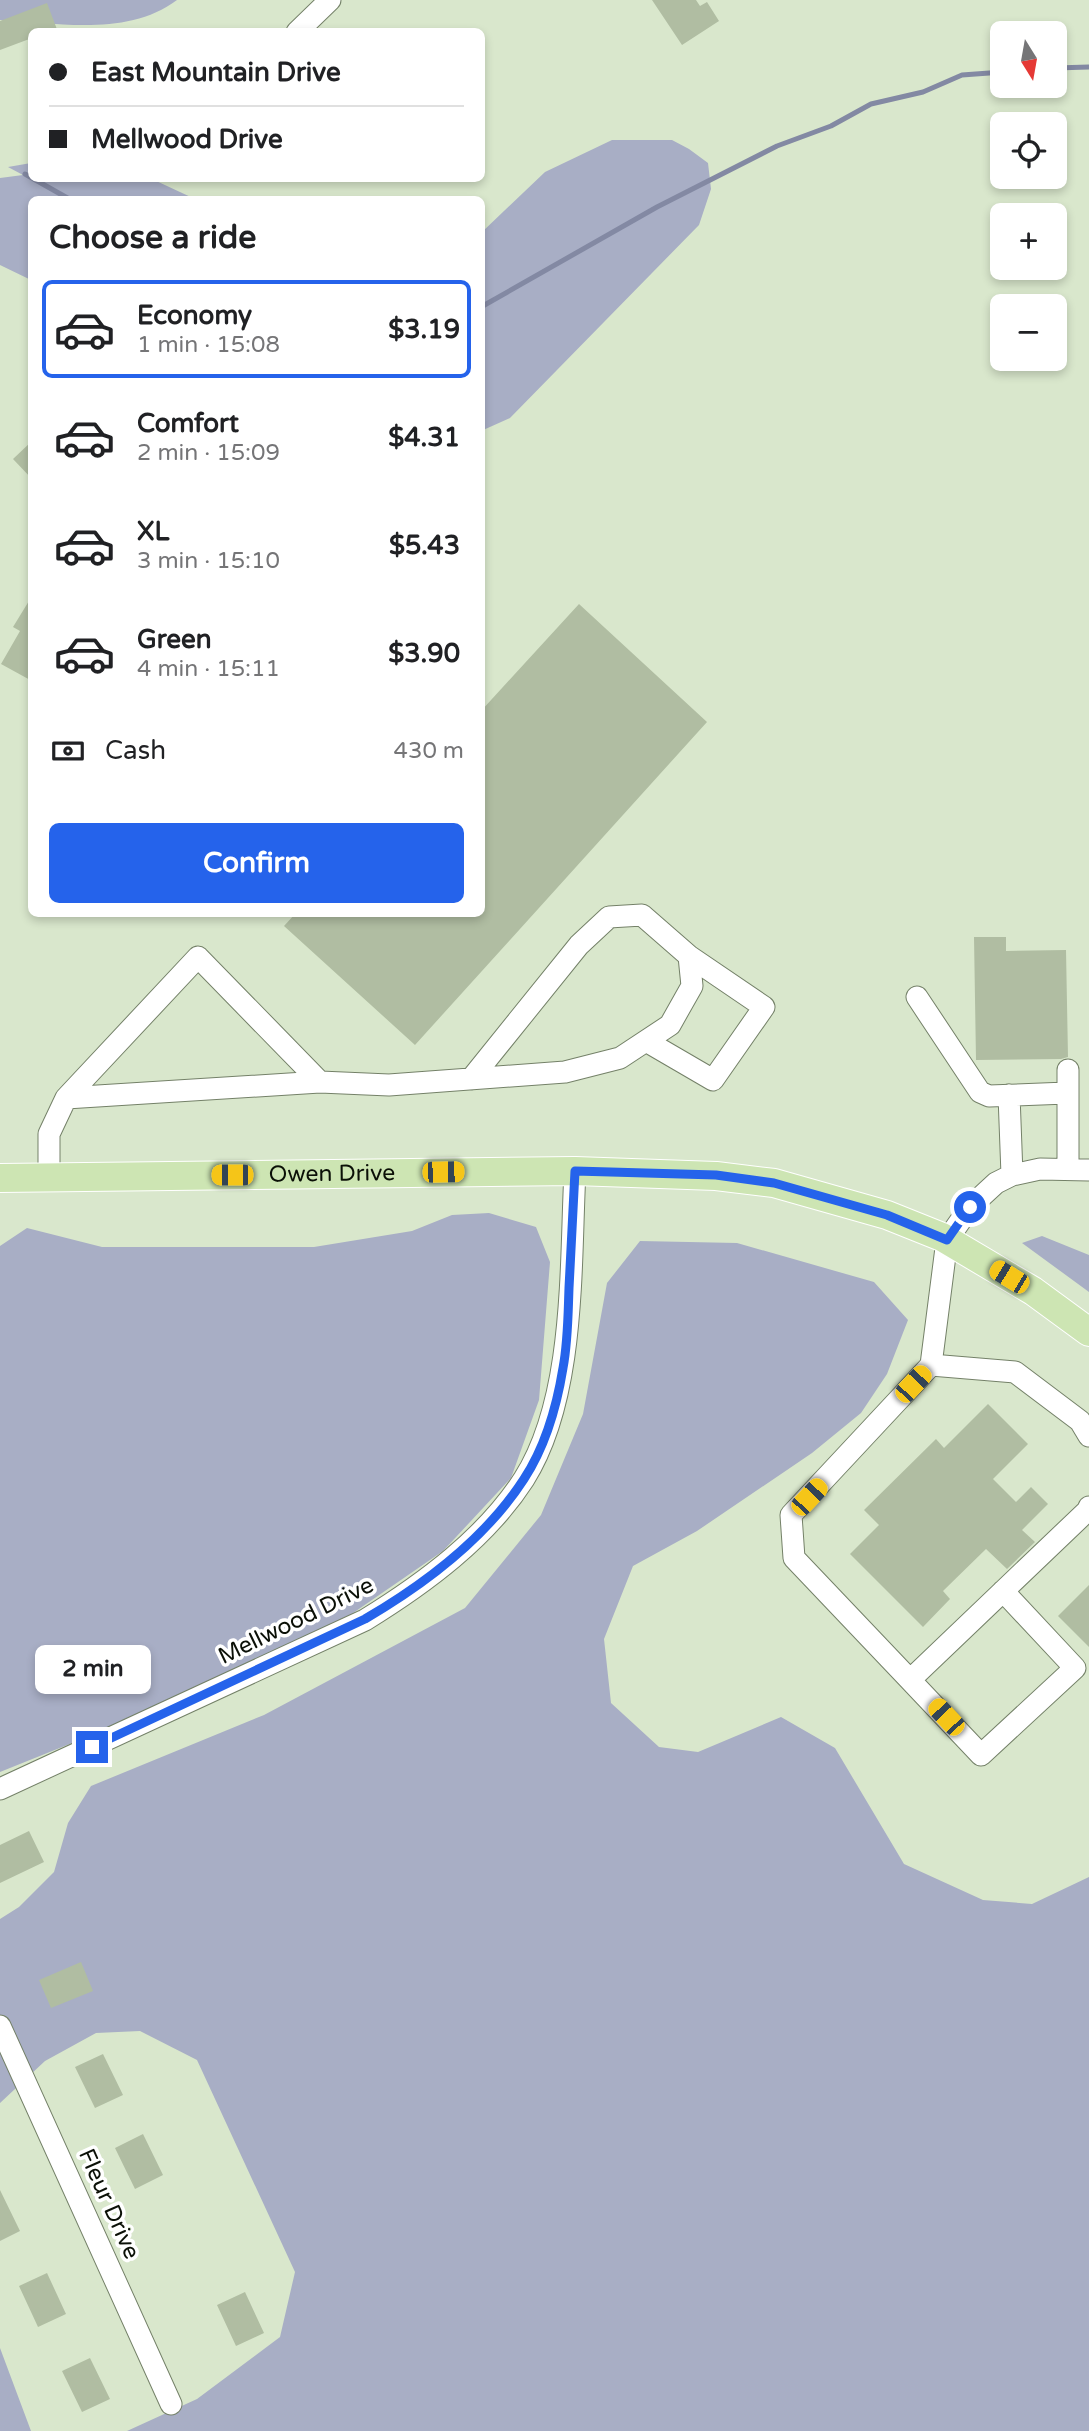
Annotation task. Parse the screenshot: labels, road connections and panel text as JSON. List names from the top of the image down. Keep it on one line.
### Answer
{"streets":{"main road":["Owen Drive"],"street":["Mellwood Drive","Fleur Drive"]},"crossings":[["Owen Drive","Mellwood Drive"]],"north":"bottom","page":{"map_buttons":["+","−"],"banner":["East Mountain Drive","Mellwood Drive"],"heading":"Choose a ride","list":[{"name":"Economy","note":"1 min · 15:08","value":"$3.19"},{"name":"Comfort","note":"2 min · 15:09","value":"$4.31"},{"name":"XL","note":"3 min · 15:10","value":"$5.43"},{"name":"Green","note":"4 min · 15:11","value":"$3.90"}],"pay":["Cash","430 m"],"buttons":"Confirm","bubble":"2 min"}}
